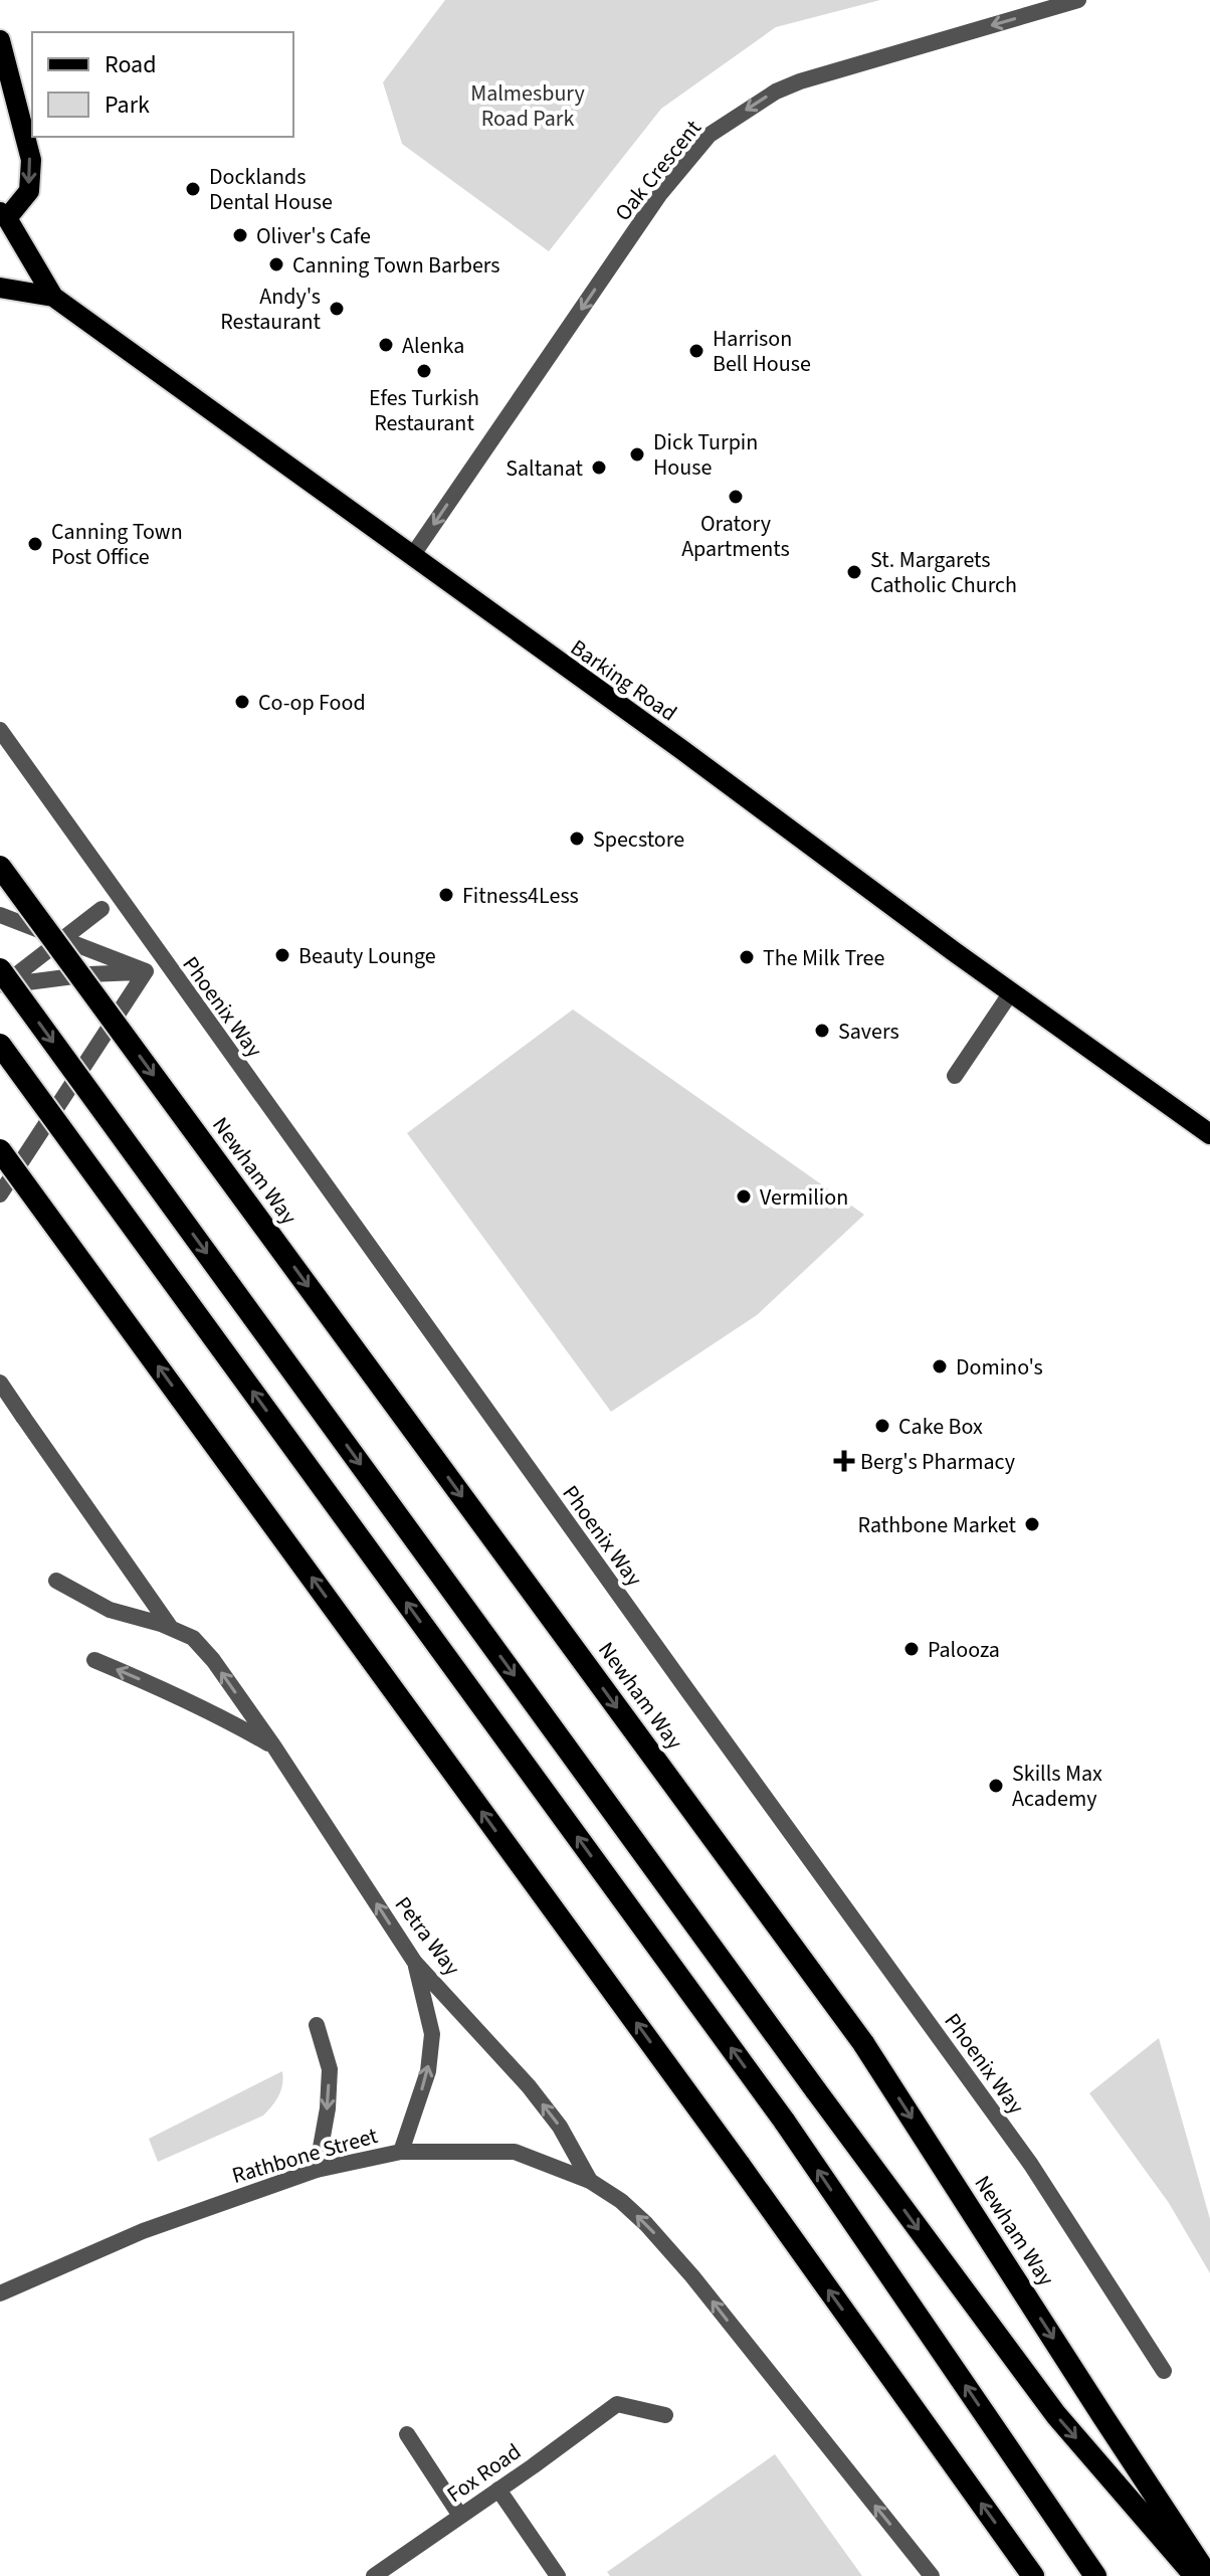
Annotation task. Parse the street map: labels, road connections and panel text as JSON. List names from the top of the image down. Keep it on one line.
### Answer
{"streets":{"highway":["Newham Way"],"main road":["Barking Road"],"street":["Oak Crescent","Phoenix Way","Petra Way","Rathbone Street","Fox Road"]},"crossings":[["Oak Crescent","Barking Road"],["Petra Way","Rathbone Street"]],"one_way":["Oak Crescent","Petra Way","Rathbone Street"],"parks":["Malmesbury Road Park"],"places":{"other":["Docklands Dental House","Oliver's Cafe","Canning Town Barbers","Andy's Restaurant","Alenka","Harrison Bell House","Efes Turkish Restaurant","Dick Turpin House","Saltanat","Oratory Apartments","Canning Town Post Office","St. Margarets Catholic Church","Co-op Food","Specstore","Fitness4Less","Beauty Lounge","The Milk Tree","Savers","Vermilion","Domino's","Cake Box","Rathbone Market","Palooza","Skills Max Academy"],"health":["Berg's Pharmacy"]},"legend":["Road","Park"]}
